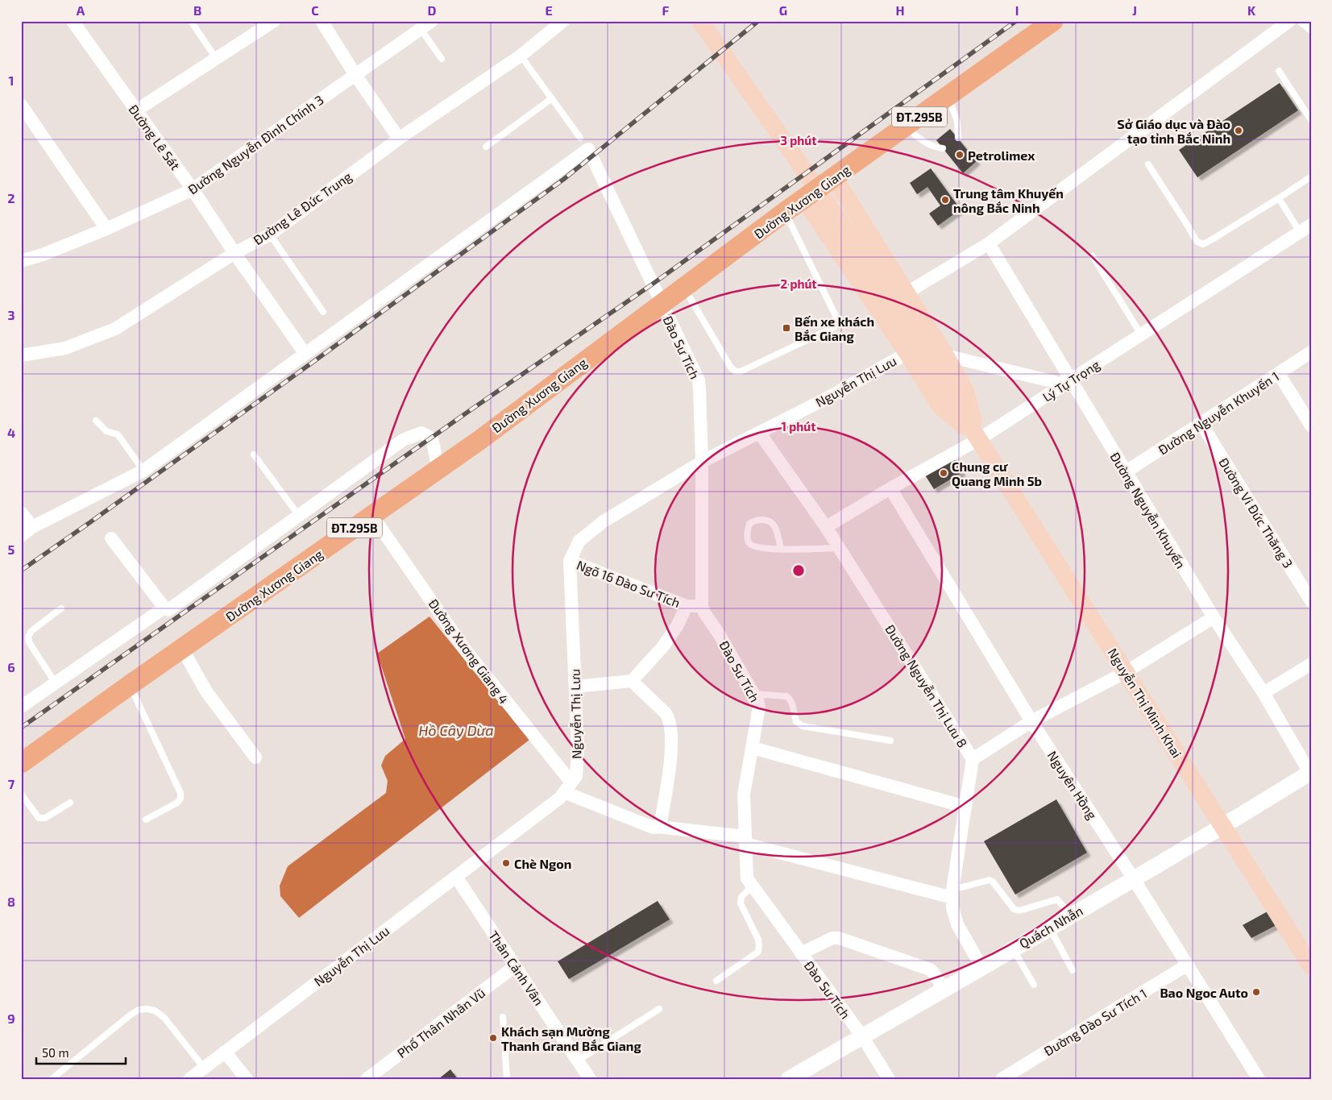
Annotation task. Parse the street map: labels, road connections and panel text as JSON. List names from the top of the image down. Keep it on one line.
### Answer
{"streets":{"main road":["ĐT.295B","Đường Xương Giang","Nguyễn Thị Minh Khai"],"street":["Đường Lê Sát","Đường Nguyễn Đình Chính 3","Đường Lê Đức Trung","Đào Sư Tích","Lý Tự Trọng","Nguyễn Thị Lưu","Đường Nguyễn Khuyến 1","Đường Nguyễn Khuyến","Đường Vi Đức Thăng 3","Ngõ 16 Đào Sư Tích","Đường Xương Giang 4","Đường Nguyễn Thị Lưu 8","Nguyên Hồng","Quách Nhẫn","Thân Cảnh Vân","Đường Đào Sư Tích 1","Phố Thân Nhân Vũ"]},"crossings":[["Đường Lê Sát","Đường Nguyễn Đình Chính 3"],["Đường Lê Sát","Đường Lê Đức Trung"],["Đường Lê Sát","Đào Sư Tích"],["Đường Xương Giang","Đào Sư Tích"],["Đường Xương Giang","Đường Xương Giang 4"],["Đào Sư Tích","Nguyễn Thị Lưu"],["Đào Sư Tích","Quách Nhẫn"],["Lý Tự Trọng","Đường Nguyễn Khuyến"],["Lý Tự Trọng","Đường Nguyễn Thị Lưu 8"],["Lý Tự Trọng","Nguyễn Thị Minh Khai"],["Lý Tự Trọng","Nguyên Hồng"],["Nguyễn Thị Lưu","Ngõ 16 Đào Sư Tích"],["Nguyễn Thị Lưu","Đường Xương Giang 4"],["Nguyễn Thị Lưu","Đường Nguyễn Thị Lưu 8"],["Nguyễn Thị Lưu","Thân Cảnh Vân"],["Đường Nguyễn Khuyến 1","Đường Nguyễn Khuyến"],["Đường Nguyễn Khuyến 1","Đường Vi Đức Thăng 3"],["Đường Nguyễn Khuyến","Quách Nhẫn"],["Đường Nguyễn Thị Lưu 8","Quách Nhẫn"],["Nguyễn Thị Minh Khai","Quách Nhẫn"],["Nguyên Hồng","Quách Nhẫn"],["Nguyên Hồng","Đường Đào Sư Tích 1"],["Thân Cảnh Vân","Phố Thân Nhân Vũ"]],"water":["Hồ Cây Dừa"],"places":{"other":["Sở Giáo dục và Đào tạo tỉnh Bắc Ninh","Petrolimex","Trung tâm Khuyến nông Bắc Ninh","Chung cư Quang Minh 5b","Chè Ngon","Bao Ngoc Auto","Khách sạn Mường Thanh Grand Bắc Giang"],"transit":["Bến xe khách Bắc Giang"]},"scale_bar":"50 m","grid":{"columns":["A","B","C","D","E","F","G","H","I","J","K"],"rows":["1","2","3","4","5","6","7","8","9"]},"rings":["3 phút","2 phút","1 phút"]}
